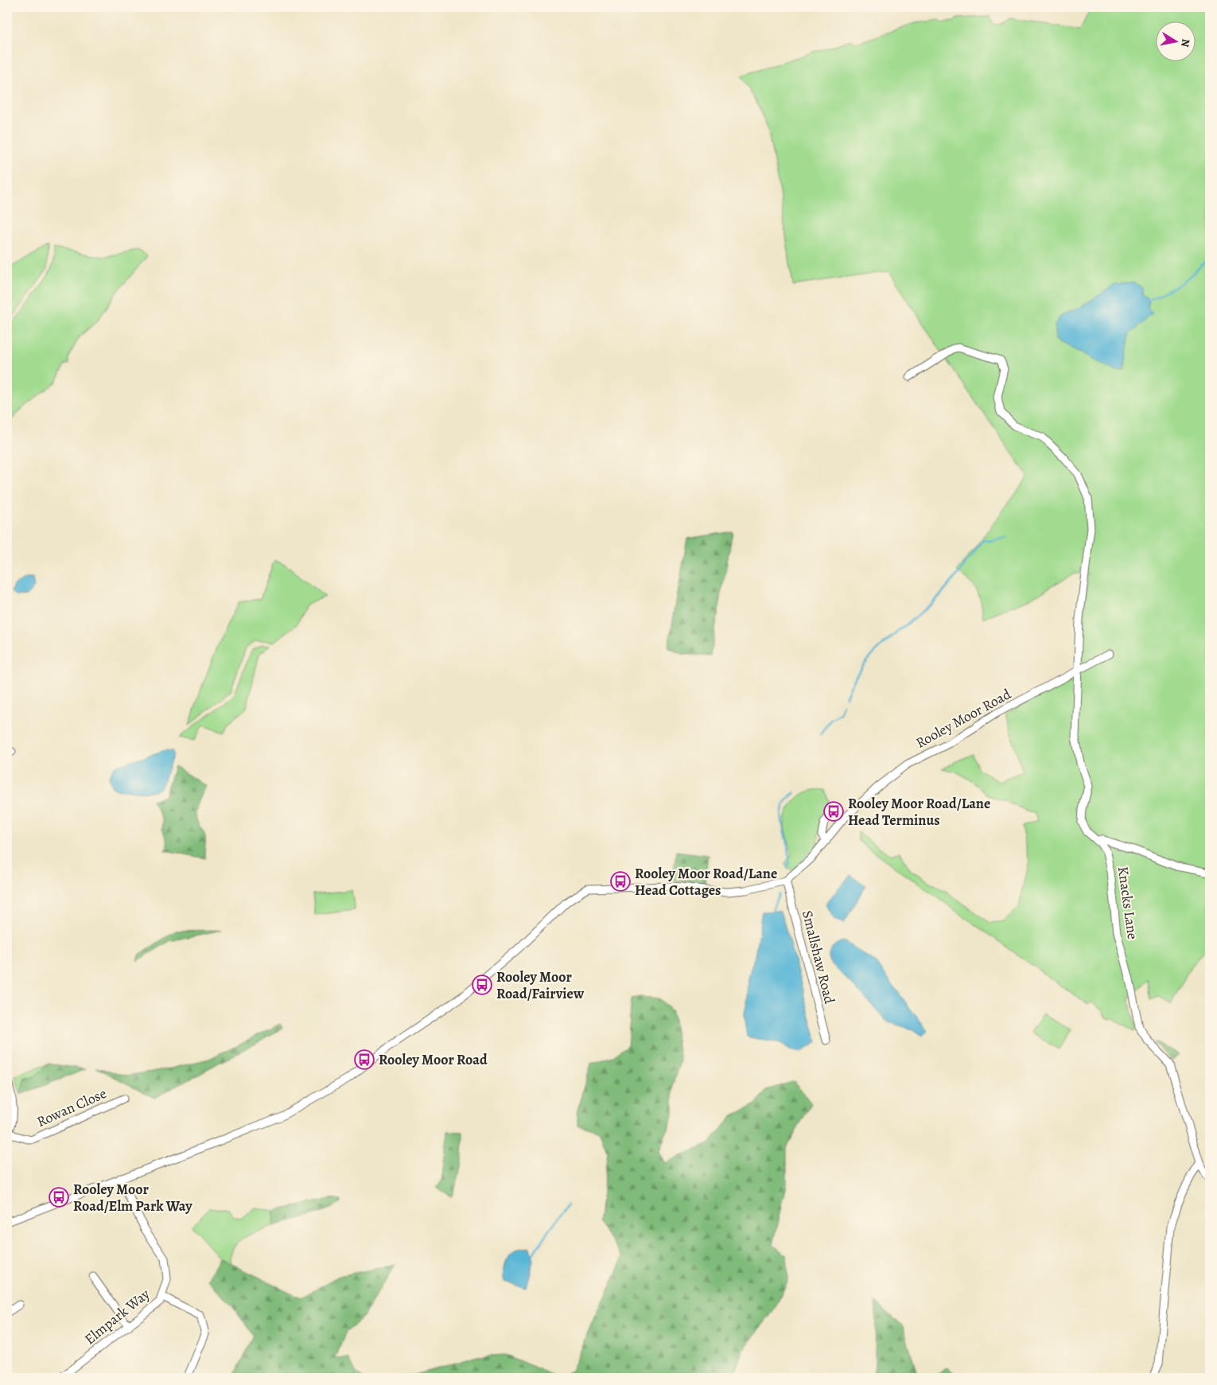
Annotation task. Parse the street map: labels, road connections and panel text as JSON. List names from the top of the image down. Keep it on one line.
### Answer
{"streets":{"street":["Rooley Moor Road","Knacks Lane","Smallshaw Road","Rowan Close","Elmpark Way"]},"crossings":[["Rooley Moor Road","Knacks Lane"],["Rooley Moor Road","Smallshaw Road"],["Rooley Moor Road","Elmpark Way"]],"places":{"bus stop":["Rooley Moor Road/Lane Head Terminus","Rooley Moor Road/Lane Head Cottages","Rooley Moor Road/Fairview","Rooley Moor Road","Rooley Moor Road/Elm Park Way"]},"north":"right"}
